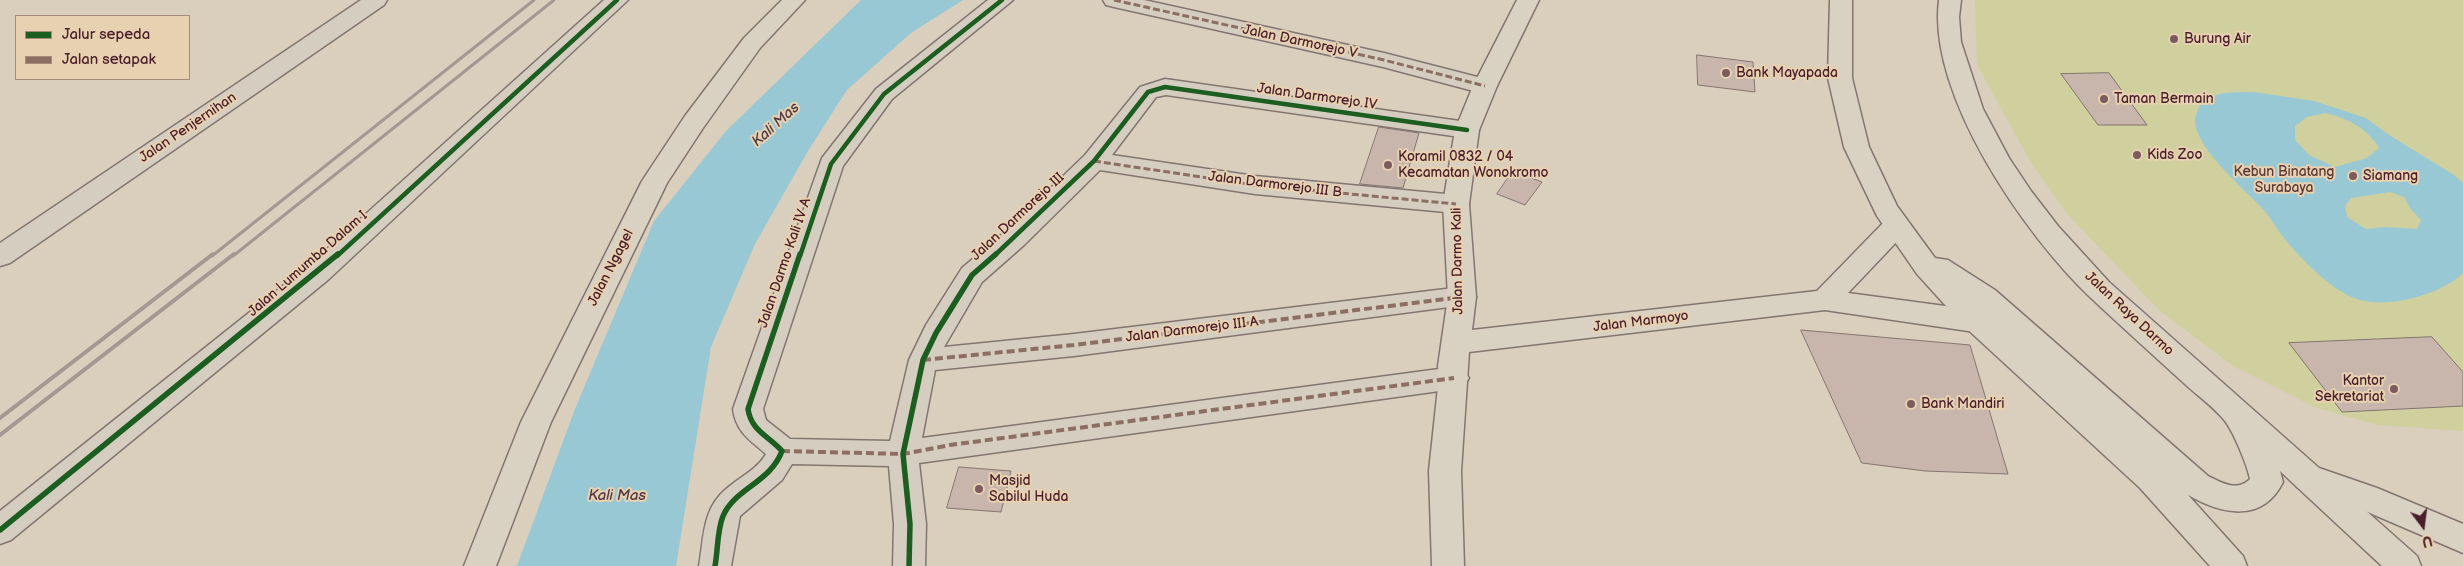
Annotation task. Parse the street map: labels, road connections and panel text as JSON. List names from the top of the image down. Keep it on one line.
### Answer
{"streets":{"main road":["Jalan Darmo Kali","Jalan Ngagel","Jalan Raya Darmo","Jalan Marmoyo"],"street":["Jalan Darmorejo V","Jalan Darmorejo IV","Jalan Penjernihan","Jalan Darmorejo III B","Jalan Darmorejo III","Jalan Darmo Kali IV A","Jalan Lumumba Dalam I","Jalan Darmorejo III A"]},"crossings":[["Jalan Darmorejo V","Jalan Darmo Kali"],["Jalan Darmorejo IV","Jalan Darmorejo III"],["Jalan Darmorejo IV","Jalan Darmo Kali"],["Jalan Darmorejo III B","Jalan Darmorejo III"],["Jalan Darmorejo III B","Jalan Darmo Kali"],["Jalan Darmorejo III","Jalan Darmorejo III A"],["Jalan Darmo Kali","Jalan Marmoyo"],["Jalan Darmo Kali","Jalan Darmorejo III A"]],"water":["Kali Mas"],"parks":["Kebun Binatang Surabaya"],"places":["Burung Air","Bank Mayapada","Taman Bermain","Kids Zoo","Koramil 0832 / 04 Kecamatan Wonokromo","Siamang","Kantor Sekretariat","Bank Mandiri","Masjid Sabilul Huda"],"legend":["Jalur sepeda","Jalan setapak"],"north":"bottom"}
